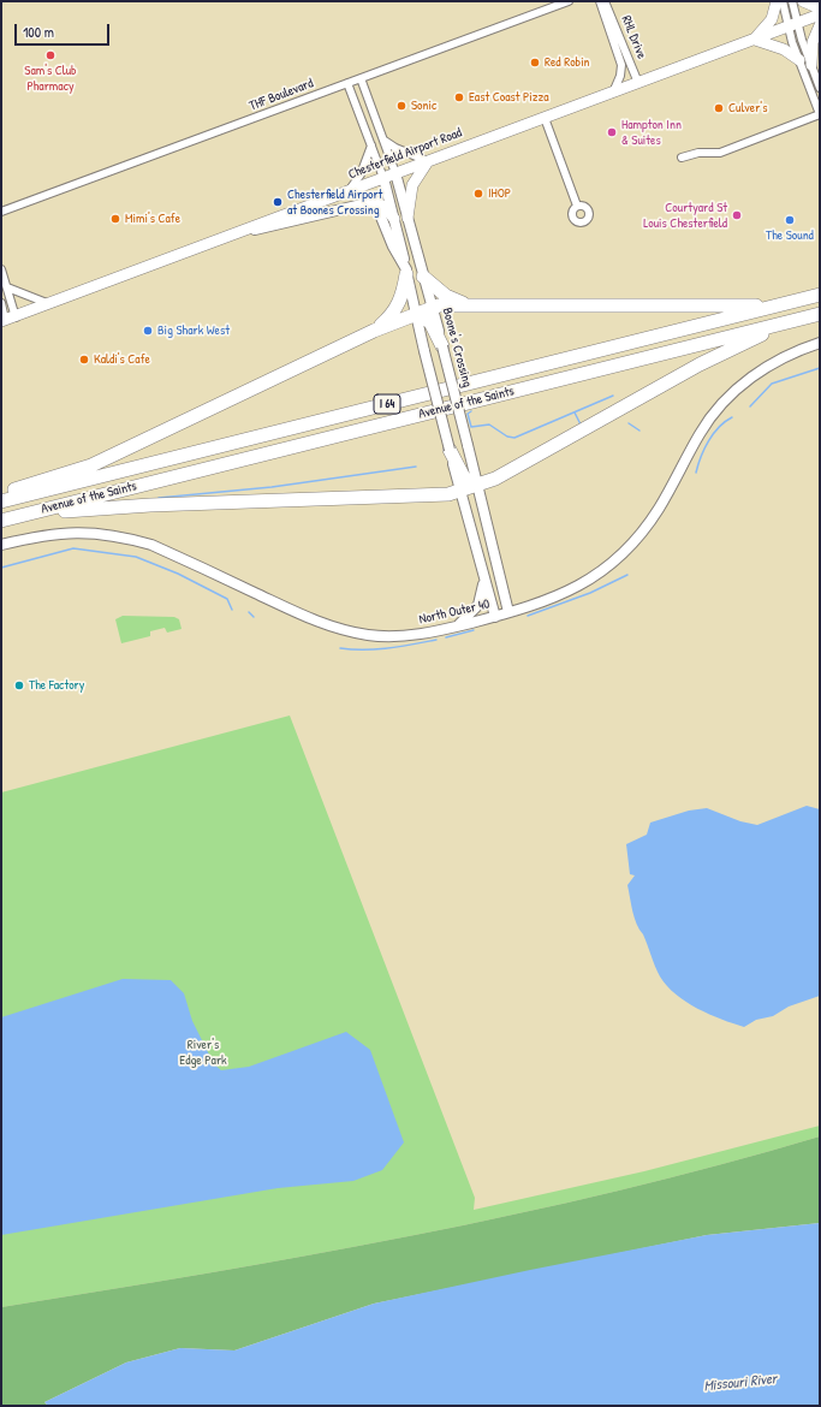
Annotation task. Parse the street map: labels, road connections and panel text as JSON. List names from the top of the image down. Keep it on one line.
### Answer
{"streets":{"highway":["Avenue of the Saints","I 64"],"main road":["Chesterfield Airport Road"],"street":["RHL Drive","THF Boulevard","Boone's Crossing","North Outer 40"]},"crossings":[["RHL Drive","Chesterfield Airport Road"],["Chesterfield Airport Road","Boone's Crossing"],["Boone's Crossing","North Outer 40"]],"water":["Missouri River"],"parks":["River's Edge Park"],"places":["Sam's Club Pharmacy","Red Robin","East Coast Pizza","Sonic","Culver's","Hampton Inn & Suites","IHOP","Chesterfield Airport at Boones Crossing","Courtyard St Louis Chesterfield","Mimi's Cafe","The Sound","Big Shark West","Kaldi's Cafe","The Factory"],"scale_bar":"100 m"}
